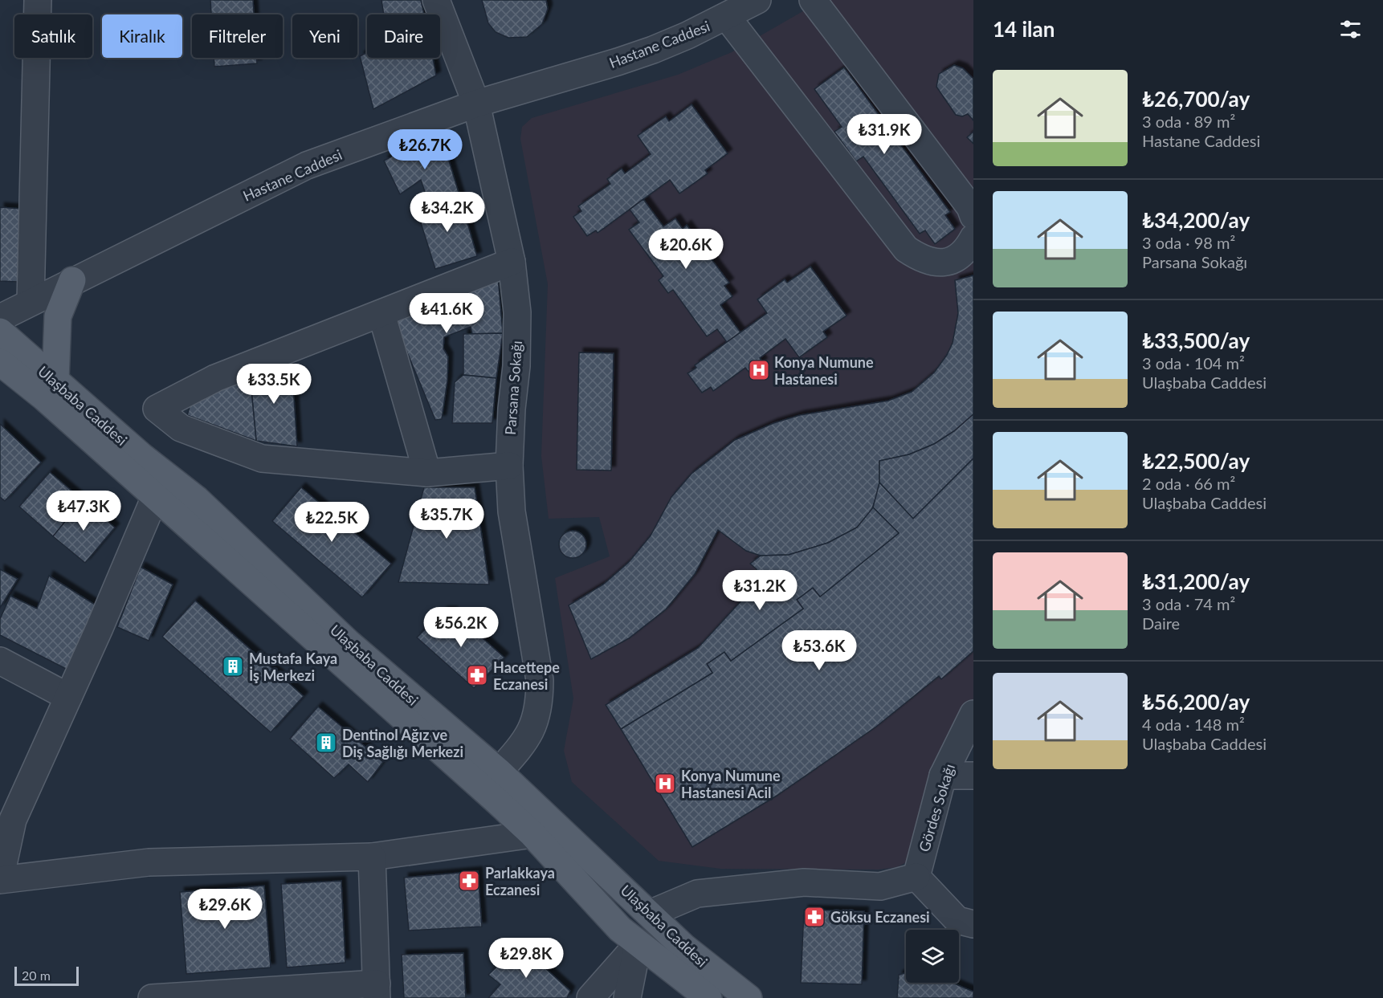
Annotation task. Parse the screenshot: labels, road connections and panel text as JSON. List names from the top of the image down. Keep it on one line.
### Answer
{"streets":{"main road":["Ulaşbaba Caddesi"],"street":["Hastane Caddesi","Parsana Sokağı","Gördes Sokağı"]},"crossings":[["Hastane Caddesi","Parsana Sokağı"],["Parsana Sokağı","Ulaşbaba Caddesi"]],"places":{"hospital":["Konya Numune Hastanesi","Konya Numune Hastanesi Acil"],"building":["Mustafa Kaya İş Merkezi","Dentinol Ağız ve Diş Sağlığı Merkezi"],"pharmacy":["Hacettepe Eczanesi","Parlakkaya Eczanesi","Göksu Eczanesi"]},"scale_bar":"20 m","page":{"heading":"14 ilan","chip":["Satılık","Kiralık","Filtreler","Yeni","Daire"],"list":[{"name":"₺26,700/ay","note":"3 oda · 89 m² · Hastane Caddesi"},{"name":"₺34,200/ay","note":"3 oda · 98 m² · Parsana Sokağı"},{"name":"₺33,500/ay","note":"3 oda · 104 m² · Ulaşbaba Caddesi"},{"name":"₺22,500/ay","note":"2 oda · 66 m² · Ulaşbaba Caddesi"},{"name":"₺31,200/ay","note":"3 oda · 74 m² · Daire"},{"name":"₺56,200/ay","note":"4 oda · 148 m² · Ulaşbaba Caddesi"}],"price":["₺31.9K","₺26.7K","₺34.2K","₺20.6K","₺41.6K","₺33.5K","₺47.3K","₺35.7K","₺22.5K","₺31.2K","₺56.2K","₺53.6K","₺29.6K","₺29.8K"],"scale":"20 m"}}
